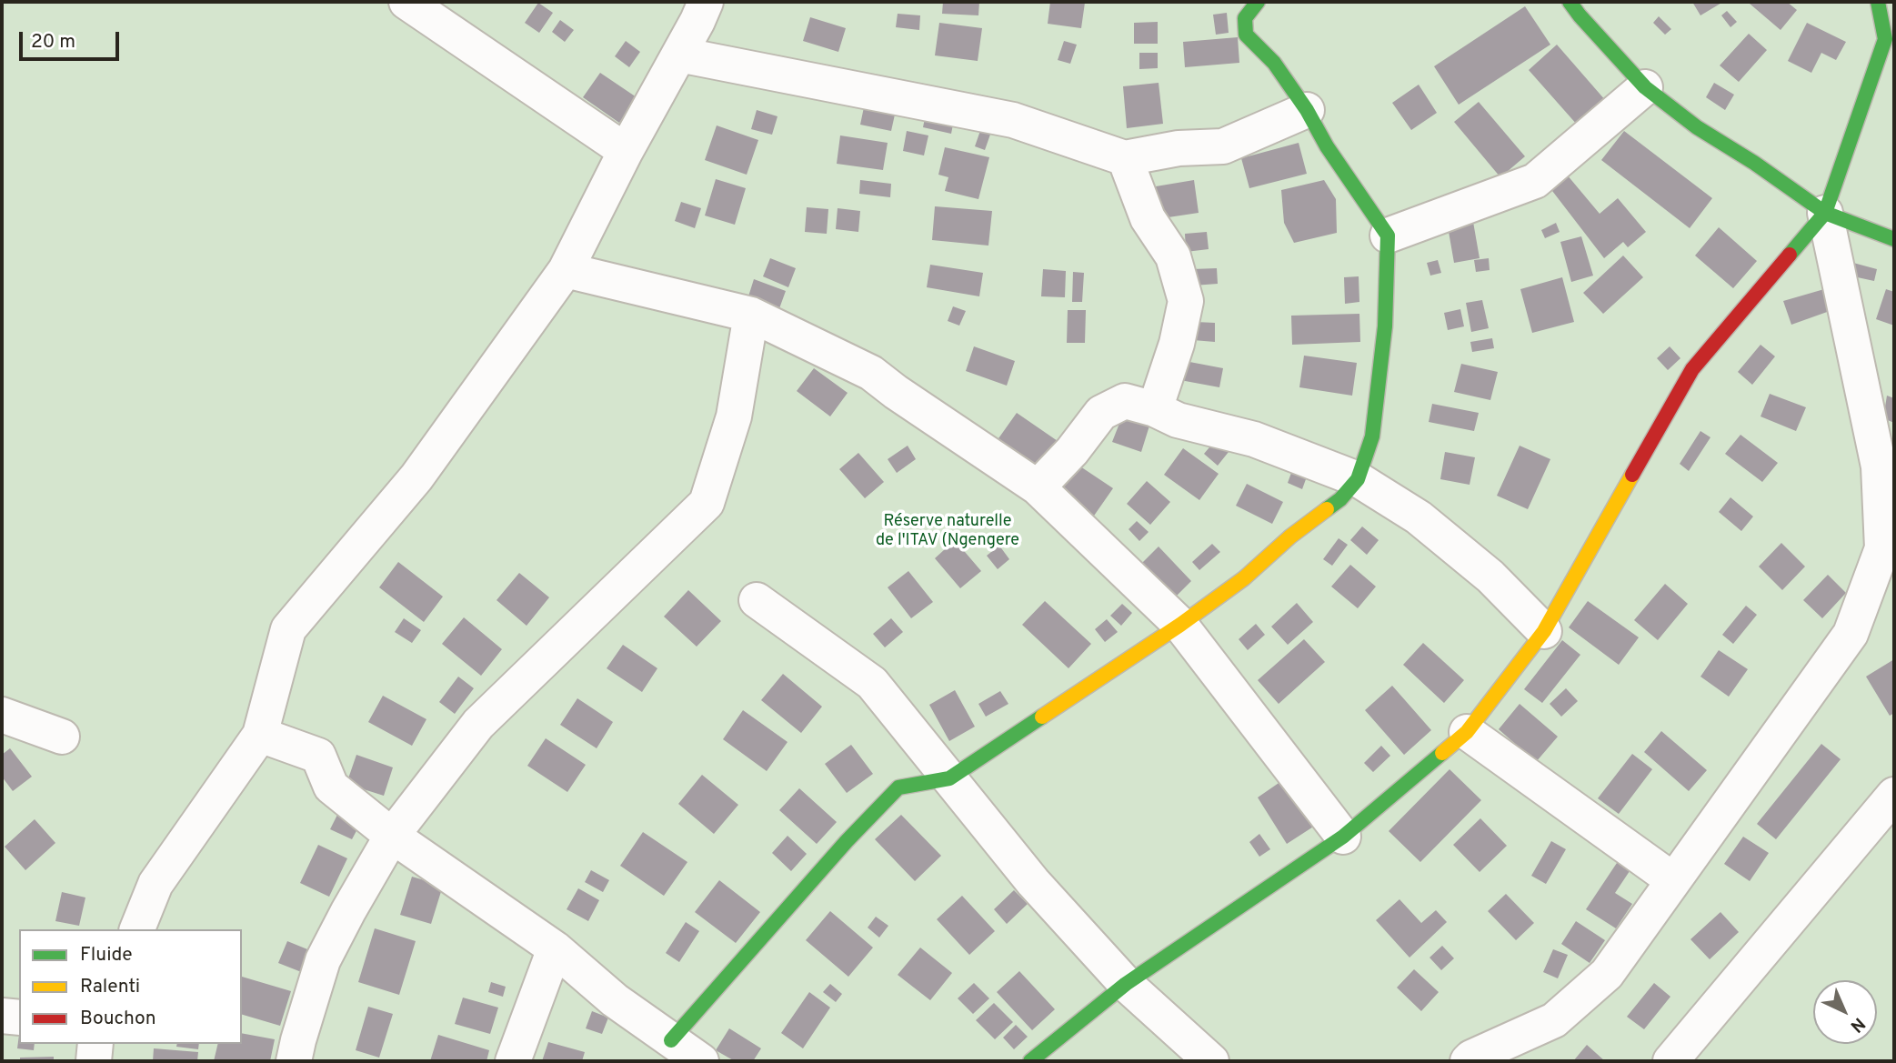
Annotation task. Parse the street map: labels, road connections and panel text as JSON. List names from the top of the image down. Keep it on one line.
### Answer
{"parks":["Réserve naturelle de l'ITAV (Ngengere"],"legend":["Fluide","Ralenti","Bouchon"],"scale_bar":"20 m","north":"bottom right"}
